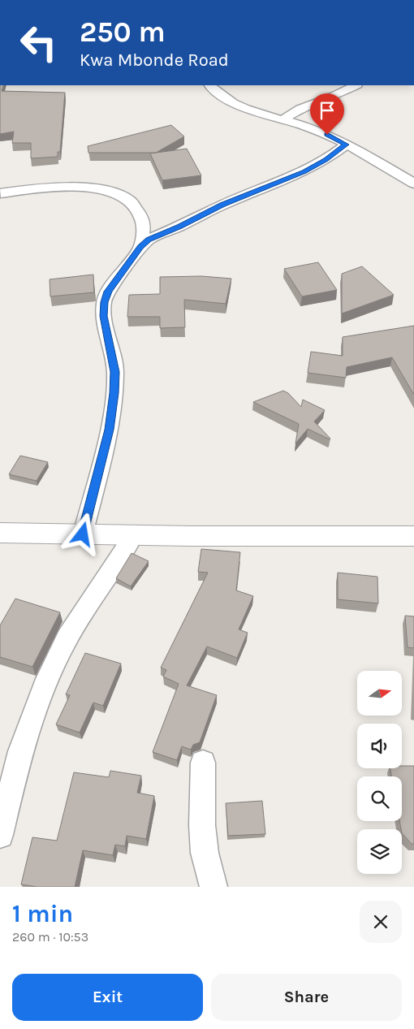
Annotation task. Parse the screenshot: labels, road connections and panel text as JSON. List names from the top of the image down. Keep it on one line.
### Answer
{"north":"right","page":{"turn":["250 m","Kwa Mbonde Road"],"heading":["1 min","260 m · 10:53"],"buttons":["Exit","Share"]}}
